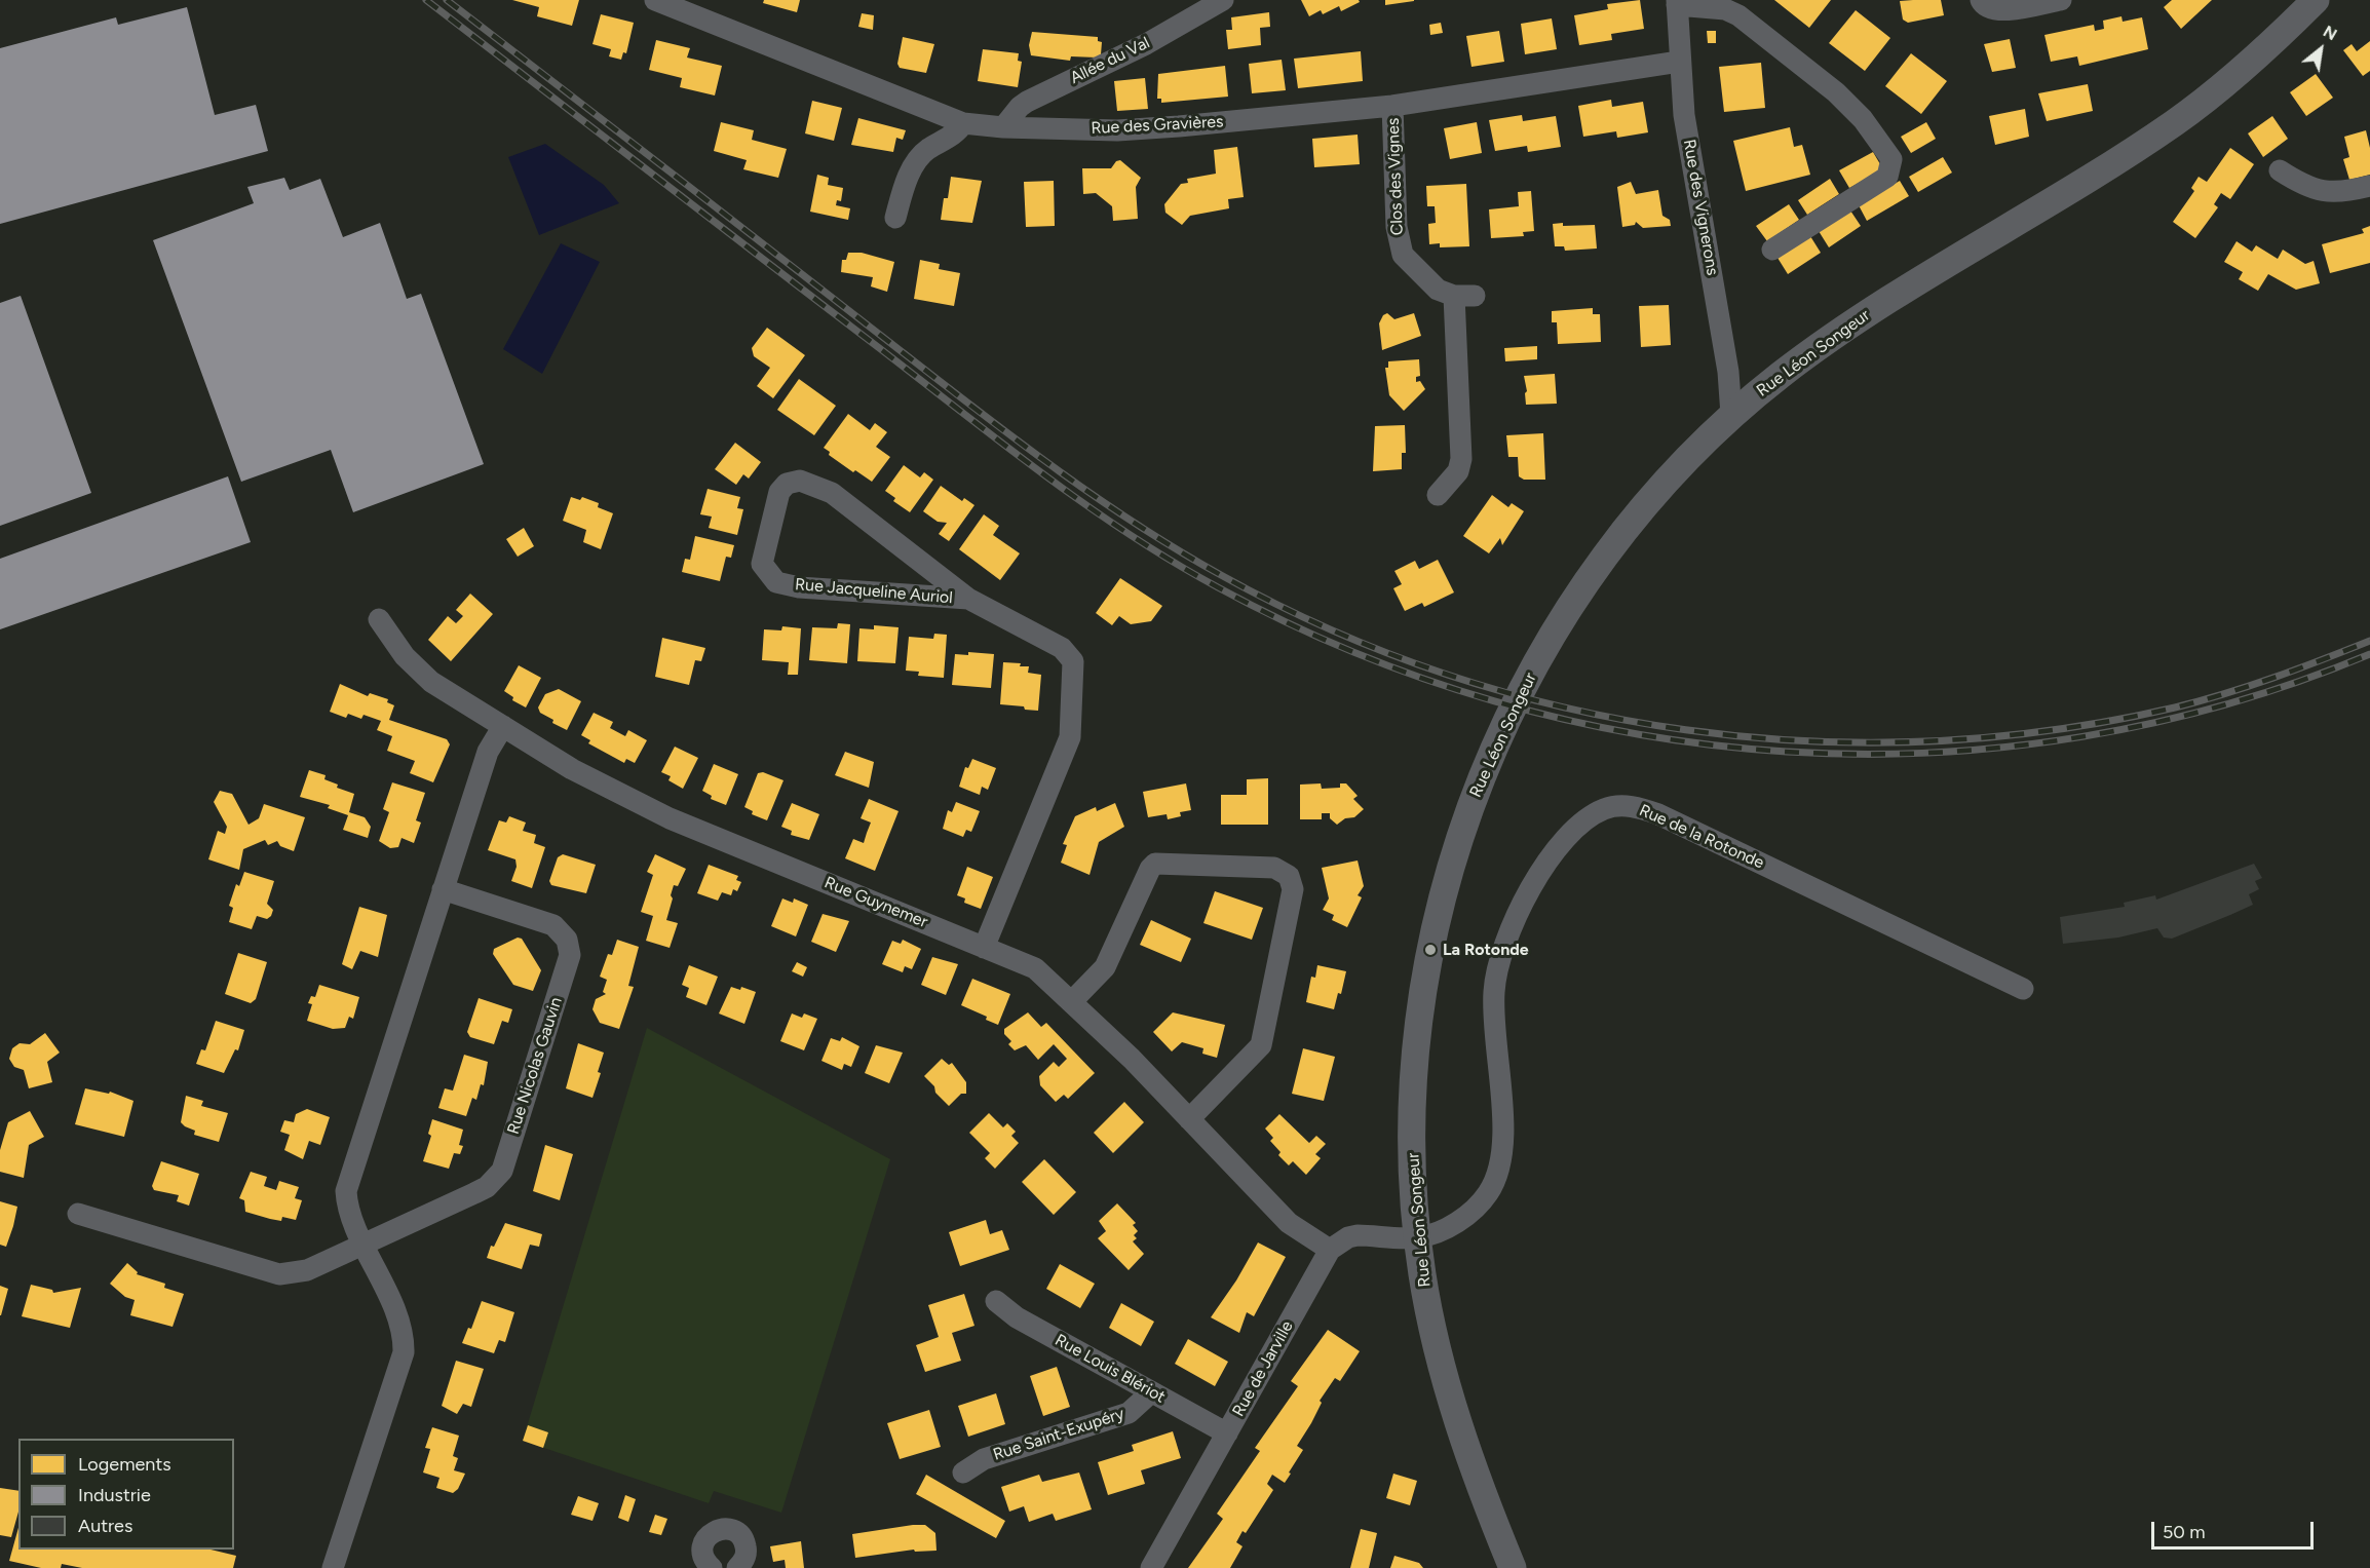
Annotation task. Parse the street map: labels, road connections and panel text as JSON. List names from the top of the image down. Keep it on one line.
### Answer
{"streets":{"street":["Allée du Val","Rue des Gravières","Clos des Vignes","Rue des Vignerons","Rue Léon Songeur","Rue Jacqueline Auriol","Rue de la Rotonde","Rue Guynemer","Rue Nicolas Gauvin","Rue Louis Blériot","Rue de Jarville","Rue Saint-Exupéry"]},"crossings":[["Allée du Val","Rue des Gravières"],["Rue des Gravières","Clos des Vignes"],["Rue des Gravières","Rue des Vignerons"],["Rue des Vignerons","Rue Léon Songeur"],["Rue Léon Songeur","Rue de la Rotonde"],["Rue Jacqueline Auriol","Rue Guynemer"],["Rue Guynemer","Rue de Jarville"],["Rue Louis Blériot","Rue de Jarville"],["Rue Louis Blériot","Rue Saint-Exupéry"]],"places":["La Rotonde"],"legend":["Logements","Industrie","Autres"],"scale_bar":"50 m","north":"top right"}
